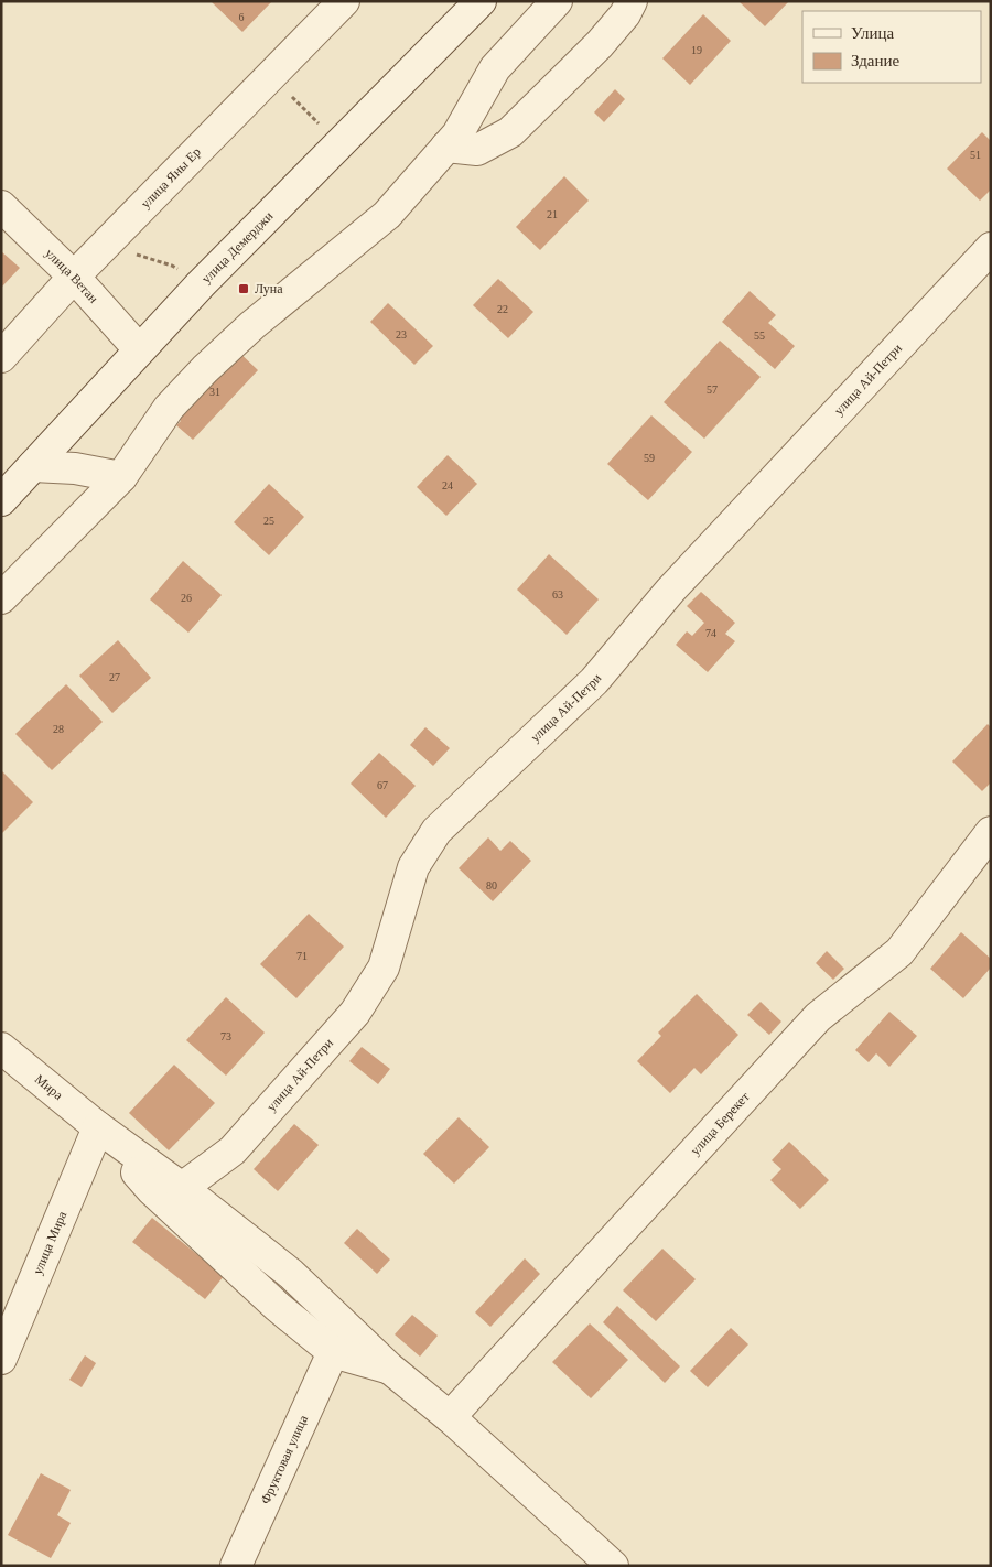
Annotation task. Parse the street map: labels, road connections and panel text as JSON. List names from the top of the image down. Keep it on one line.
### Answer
{"streets":{"street":["улица Яны Ер","улица Демерджи","улица Ветан","улица Ай-Петри","Мира","улица Берекет","улица Мира","Фруктовая улица"]},"crossings":[["улица Яны Ер","улица Ветан"],["улица Демерджи","улица Ветан"],["Мира","улица Мира"]],"places":{"transit":["Луна"]},"house_numbers":["6","19","51","21","22","23","55","57","31","59","24","25","63","26","74","27","28","67","80","71","73"],"legend":["Улица","Здание"]}
